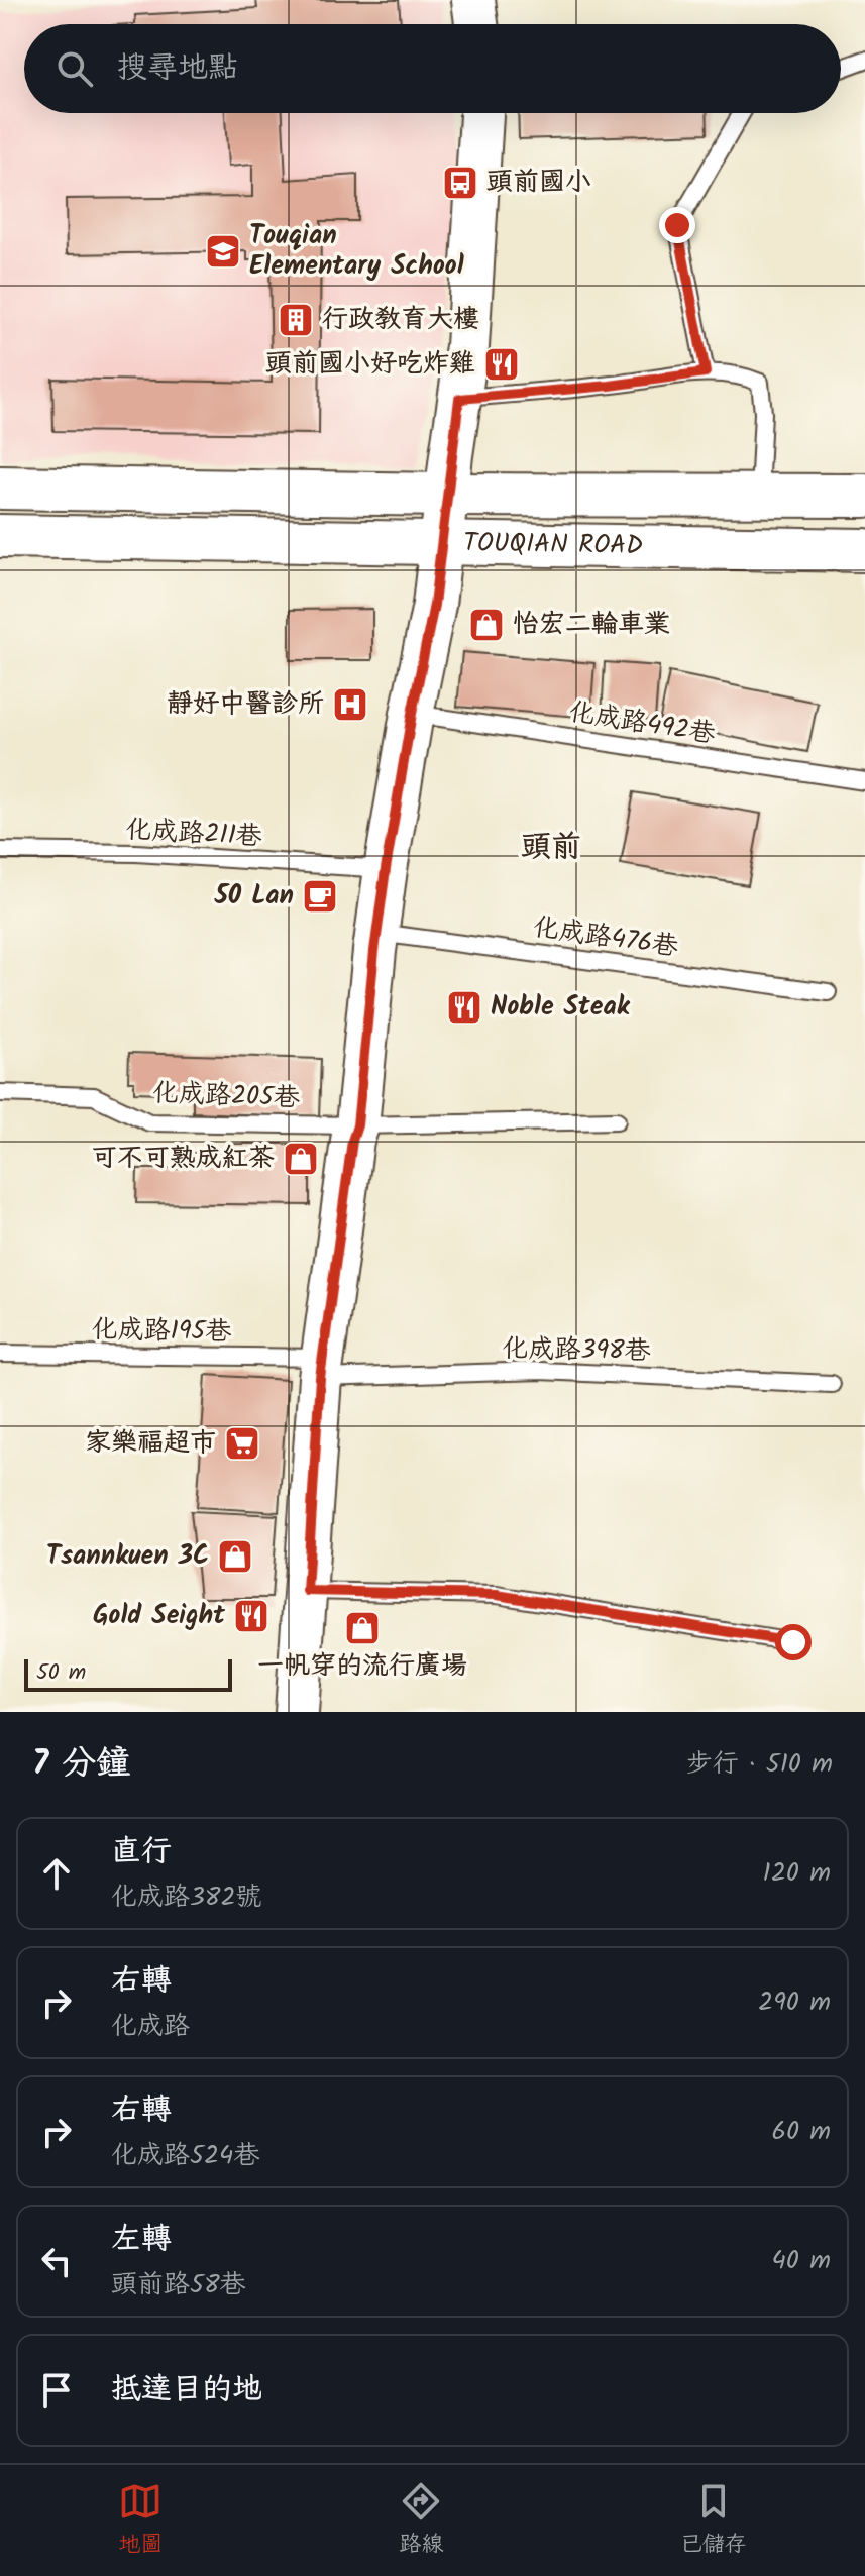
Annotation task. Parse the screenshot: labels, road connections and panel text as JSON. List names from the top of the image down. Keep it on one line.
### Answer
{"streets":{"street":["TOUQIAN ROAD"],"lane":["化成路492巷","化成路211巷","化成路476巷","化成路205巷","化成路195巷","化成路398巷"]},"crossings":[["化成路195巷","化成路398巷"]],"districts":["頭前"],"places":{"bus stop":["頭前國小"],"school or university":["Touqian Elementary School"],"building":["行政教育大樓"],"restaurant":["頭前國小好吃炸雞","Noble Steak","Gold Seight"],"shop":["怡宏二輪車業","可不可熟成紅茶","Tsannkuen 3C","一帆穿的流行廣場"],"hospital":["靜好中醫診所"],"cafe":["50 Lan"],"supermarket":["家樂福超市"]},"scale_bar":"50 m","page":{"search":"搜尋地點","scale":"50 m","heading":["7 分鐘","步行 · 510 m"],"list":[["直行","化成路382號","120 m"],["右轉","化成路","290 m"],["右轉","化成路524巷","60 m"],["左轉","頭前路58巷","40 m"],"抵達目的地"],"nav":["地圖","路線","已儲存"]}}
